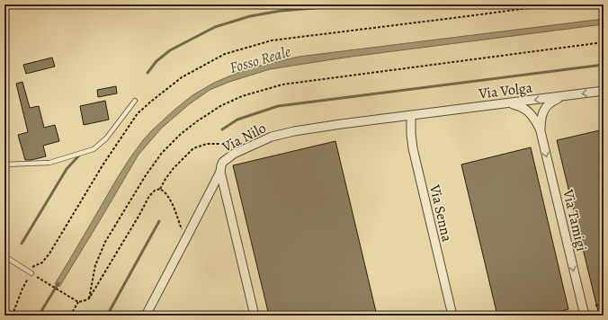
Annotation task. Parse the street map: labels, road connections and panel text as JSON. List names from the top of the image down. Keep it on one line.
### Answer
{"streets":{"street":["Via Volga","Via Nilo","Via Senna","Via Tamigi"]},"crossings":[["Via Volga","Via Nilo"],["Via Volga","Via Senna"],["Via Volga","Via Tamigi"],["Via Nilo","Via Senna"]],"one_way":["Via Volga","Via Tamigi"],"water":["Fosso Reale"]}
